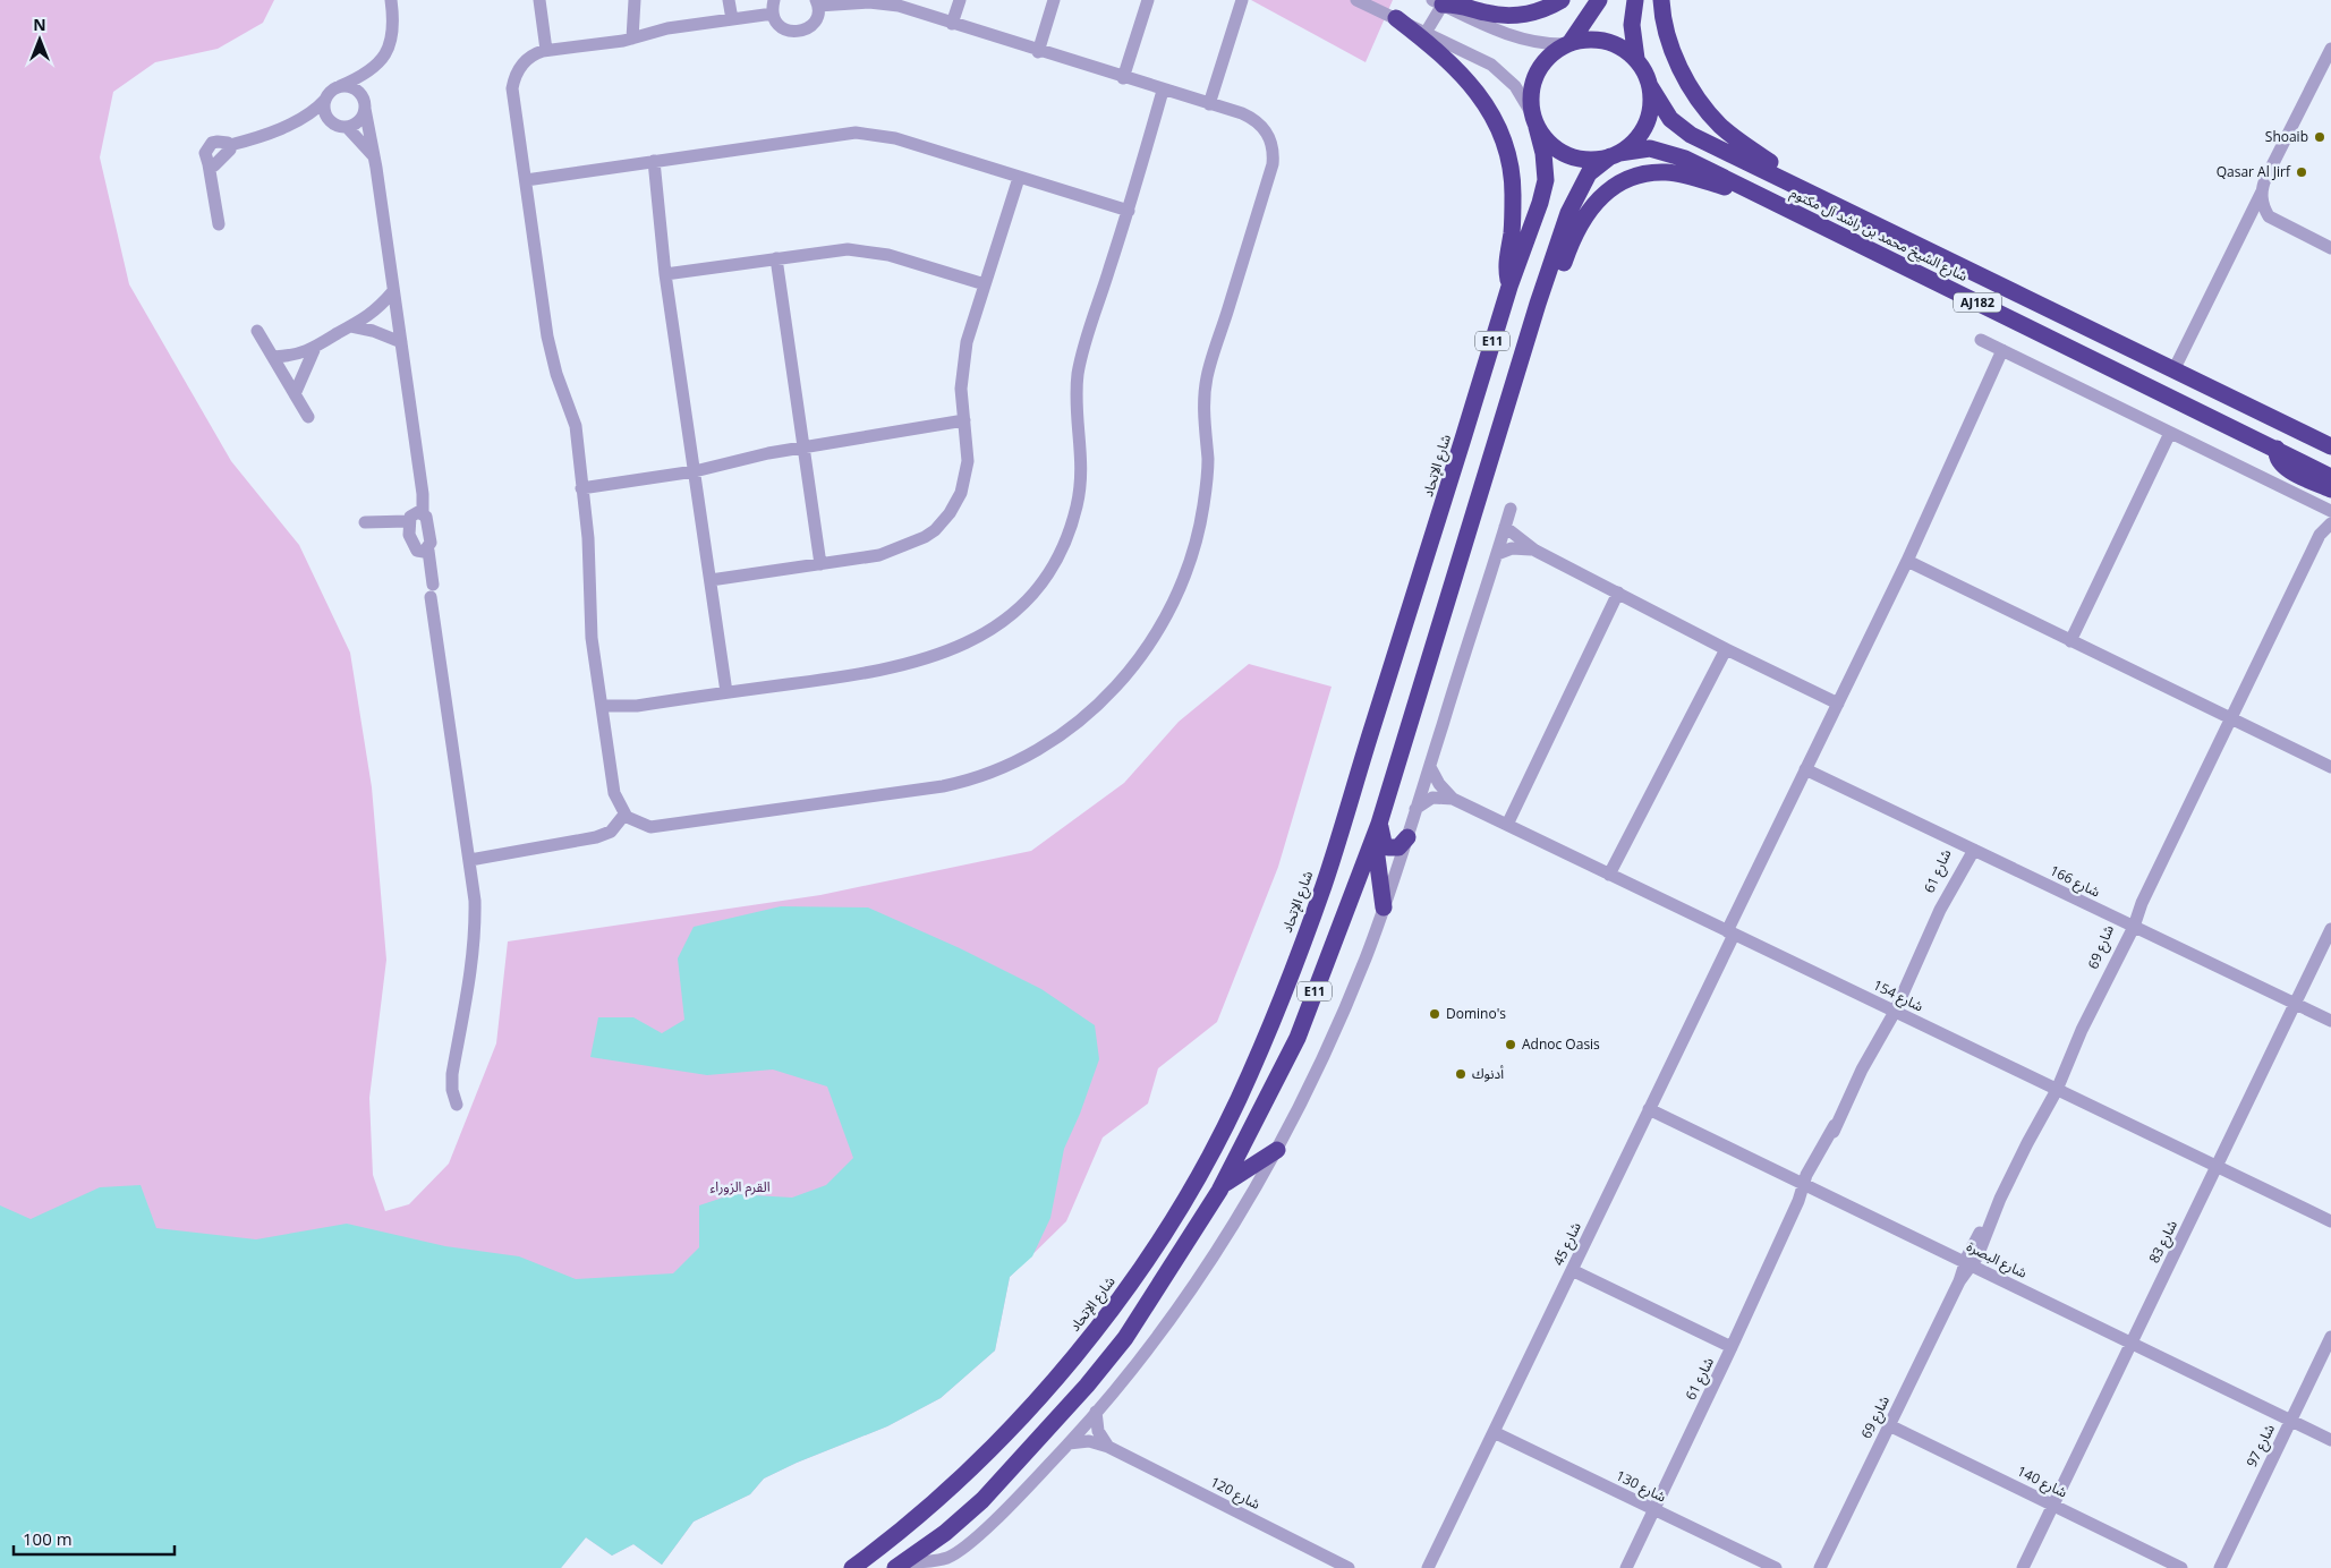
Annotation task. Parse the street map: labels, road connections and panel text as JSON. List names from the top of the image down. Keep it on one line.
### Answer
{"streets":{"highway":["شارع الشيخ محمد بن راشد آل مكتوم","AJ182","E11","شارع الإتحاد"],"street":["شارع 61","شارع 166","شارع 69","شارع 154","شارع 83","شارع 45","شارع البصرة","شارع 97","شارع 140","شارع 130","شارع 120"]},"crossings":[["شارع الشيخ محمد بن راشد آل مكتوم","E11"],["شارع الشيخ محمد بن راشد آل مكتوم","شارع الإتحاد"],["E11","شارع الإتحاد"],["شارع 61","شارع 166"],["شارع 61","شارع 154"],["شارع 61","شارع البصرة"],["شارع 61","شارع 130"],["شارع 166","شارع 69"],["شارع 166","شارع 83"],["شارع 166","شارع 45"],["شارع 69","شارع 154"],["شارع 69","شارع البصرة"],["شارع 69","شارع 140"],["شارع 154","شارع 83"],["شارع 154","شارع 45"],["شارع 83","شارع البصرة"],["شارع 83","شارع 140"],["شارع 45","شارع البصرة"],["شارع 45","شارع 130"],["شارع البصرة","شارع 97"]],"parks":["القرم الزوراء"],"places":["Shoaib","Qasar Al Jirf","Domino's","Adnoc Oasis","أدنوك"],"scale_bar":"100 m","north":"top"}
